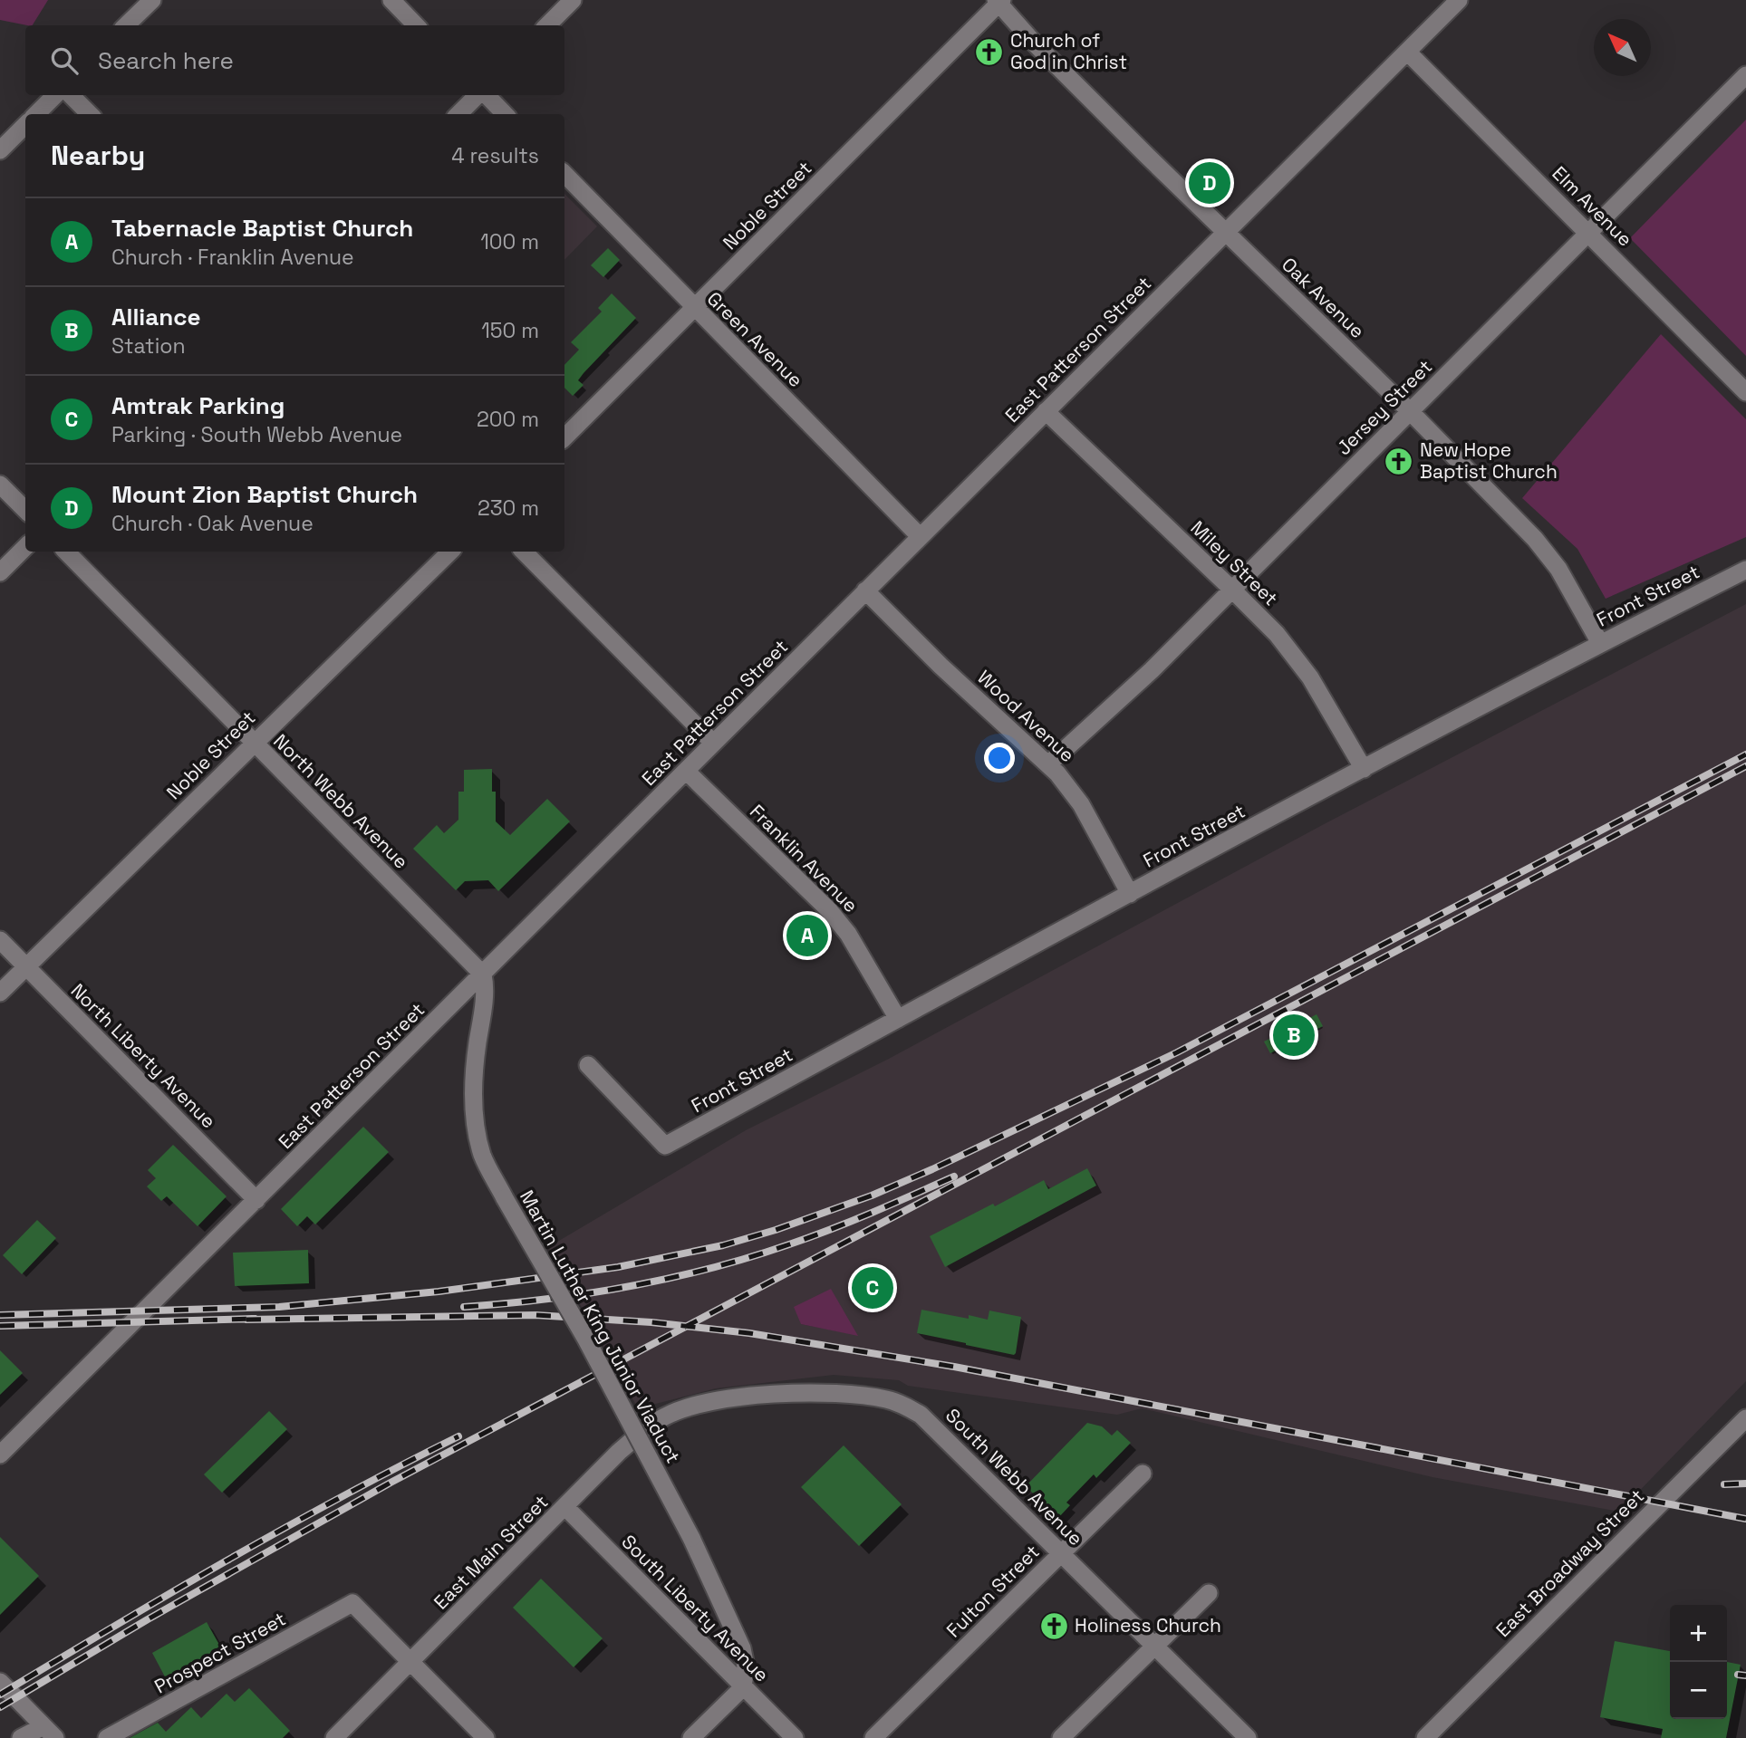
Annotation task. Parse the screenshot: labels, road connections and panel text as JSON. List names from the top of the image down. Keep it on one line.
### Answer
{"streets":{"street":["Noble Street","Elm Avenue","Oak Avenue","Green Avenue","East Patterson Street","Jersey Street","Miley Street","Front Street","Wood Avenue","North Webb Avenue","Franklin Avenue","North Liberty Avenue","Martin Luther King Junior Viaduct","South Webb Avenue","East Main Street","East Broadway Street","Fulton Street","South Liberty Avenue","Prospect Street"]},"crossings":[["Noble Street","Oak Avenue"],["Noble Street","Green Avenue"],["Noble Street","North Webb Avenue"],["Noble Street","North Liberty Avenue"],["Elm Avenue","East Patterson Street"],["Elm Avenue","Jersey Street"],["Oak Avenue","East Patterson Street"],["Oak Avenue","Jersey Street"],["Oak Avenue","Front Street"],["Green Avenue","East Patterson Street"],["East Patterson Street","Miley Street"],["East Patterson Street","Wood Avenue"],["East Patterson Street","North Webb Avenue"],["East Patterson Street","Franklin Avenue"],["East Patterson Street","North Liberty Avenue"],["East Patterson Street","Martin Luther King Junior Viaduct"],["Jersey Street","Miley Street"],["Jersey Street","Wood Avenue"],["Miley Street","Front Street"],["Front Street","Wood Avenue"],["Front Street","Franklin Avenue"],["North Webb Avenue","Martin Luther King Junior Viaduct"],["Martin Luther King Junior Viaduct","South Liberty Avenue"],["South Webb Avenue","East Main Street"],["South Webb Avenue","Fulton Street"],["East Main Street","South Liberty Avenue"],["East Main Street","Prospect Street"]],"places":{"church":["Church of God in Christ","New Hope Baptist Church","Holiness Church"]},"north":"top left","page":{"search":"Search here","heading":["Nearby","4 results"],"pins":["D","A","B","C"],"list":[{"mark":"A","name":"Tabernacle Baptist Church","note":"Church · Franklin Avenue","value":"100 m"},{"mark":"B","name":"Alliance","note":"Station","value":"150 m"},{"mark":"C","name":"Amtrak Parking","note":"Parking · South Webb Avenue","value":"200 m"},{"mark":"D","name":"Mount Zion Baptist Church","note":"Church · Oak Avenue","value":"230 m"}],"map_buttons":["+","−"]}}
